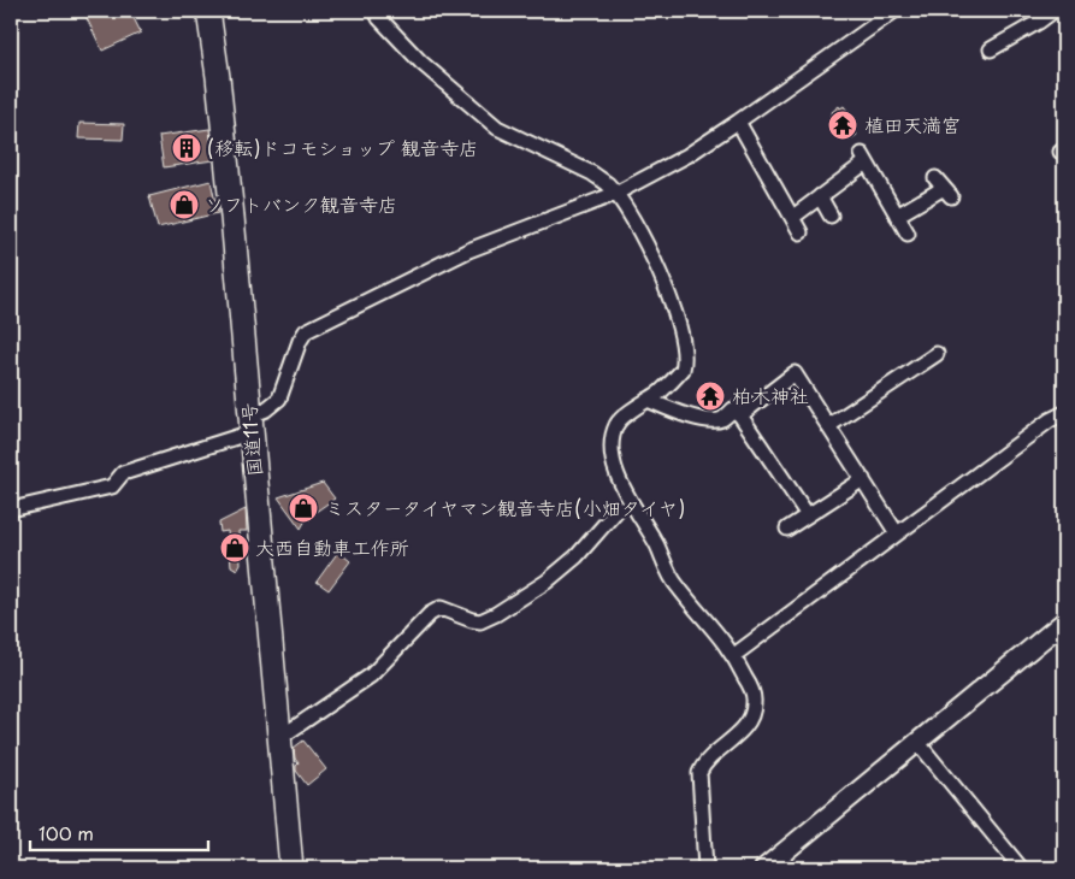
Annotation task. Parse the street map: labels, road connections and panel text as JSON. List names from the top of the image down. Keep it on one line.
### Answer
{"streets":{"highway":["国道11号"]},"places":{"temple":["植田天満宮","柏木神社"],"building":["(移転)ドコモショップ 観音寺店"],"shop":["ソフトバンク観音寺店","ミスタータイヤマン観音寺店(小畑タイヤ)","大西自動車工作所"]},"scale_bar":"100 m"}
